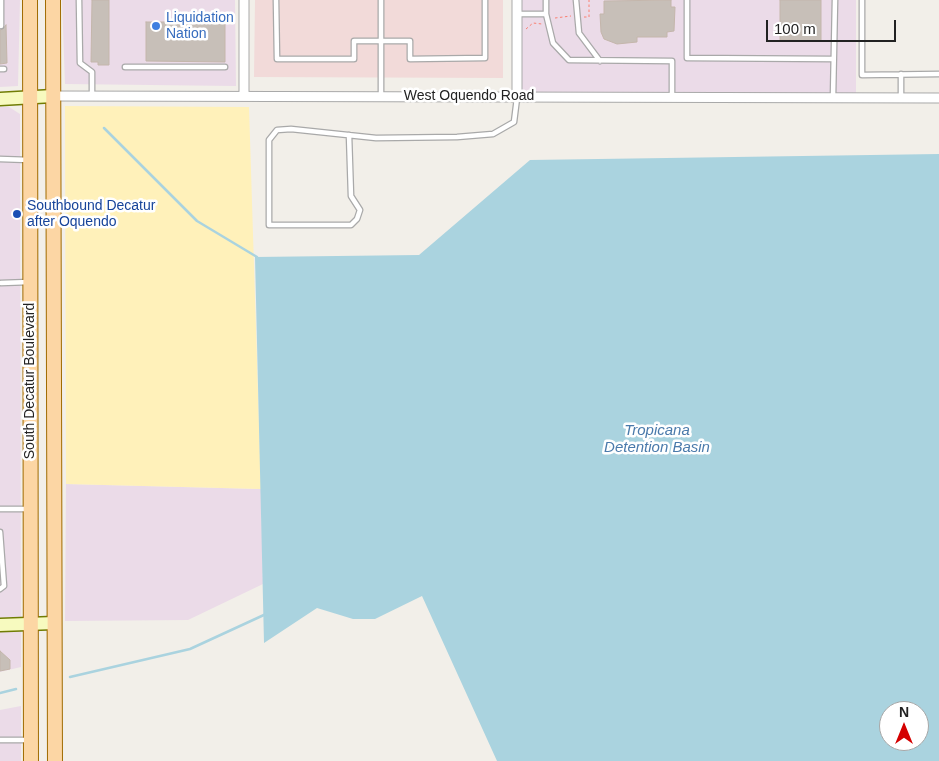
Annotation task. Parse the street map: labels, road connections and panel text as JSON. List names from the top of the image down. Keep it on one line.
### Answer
{"streets":{"main road":["South Decatur Boulevard"],"street":["West Oquendo Road"]},"crossings":[["West Oquendo Road","South Decatur Boulevard"]],"water":["Tropicana Detention Basin"],"places":["Liquidation Nation","Southbound Decatur after Oquendo"],"scale_bar":"100 m","north":"top"}
